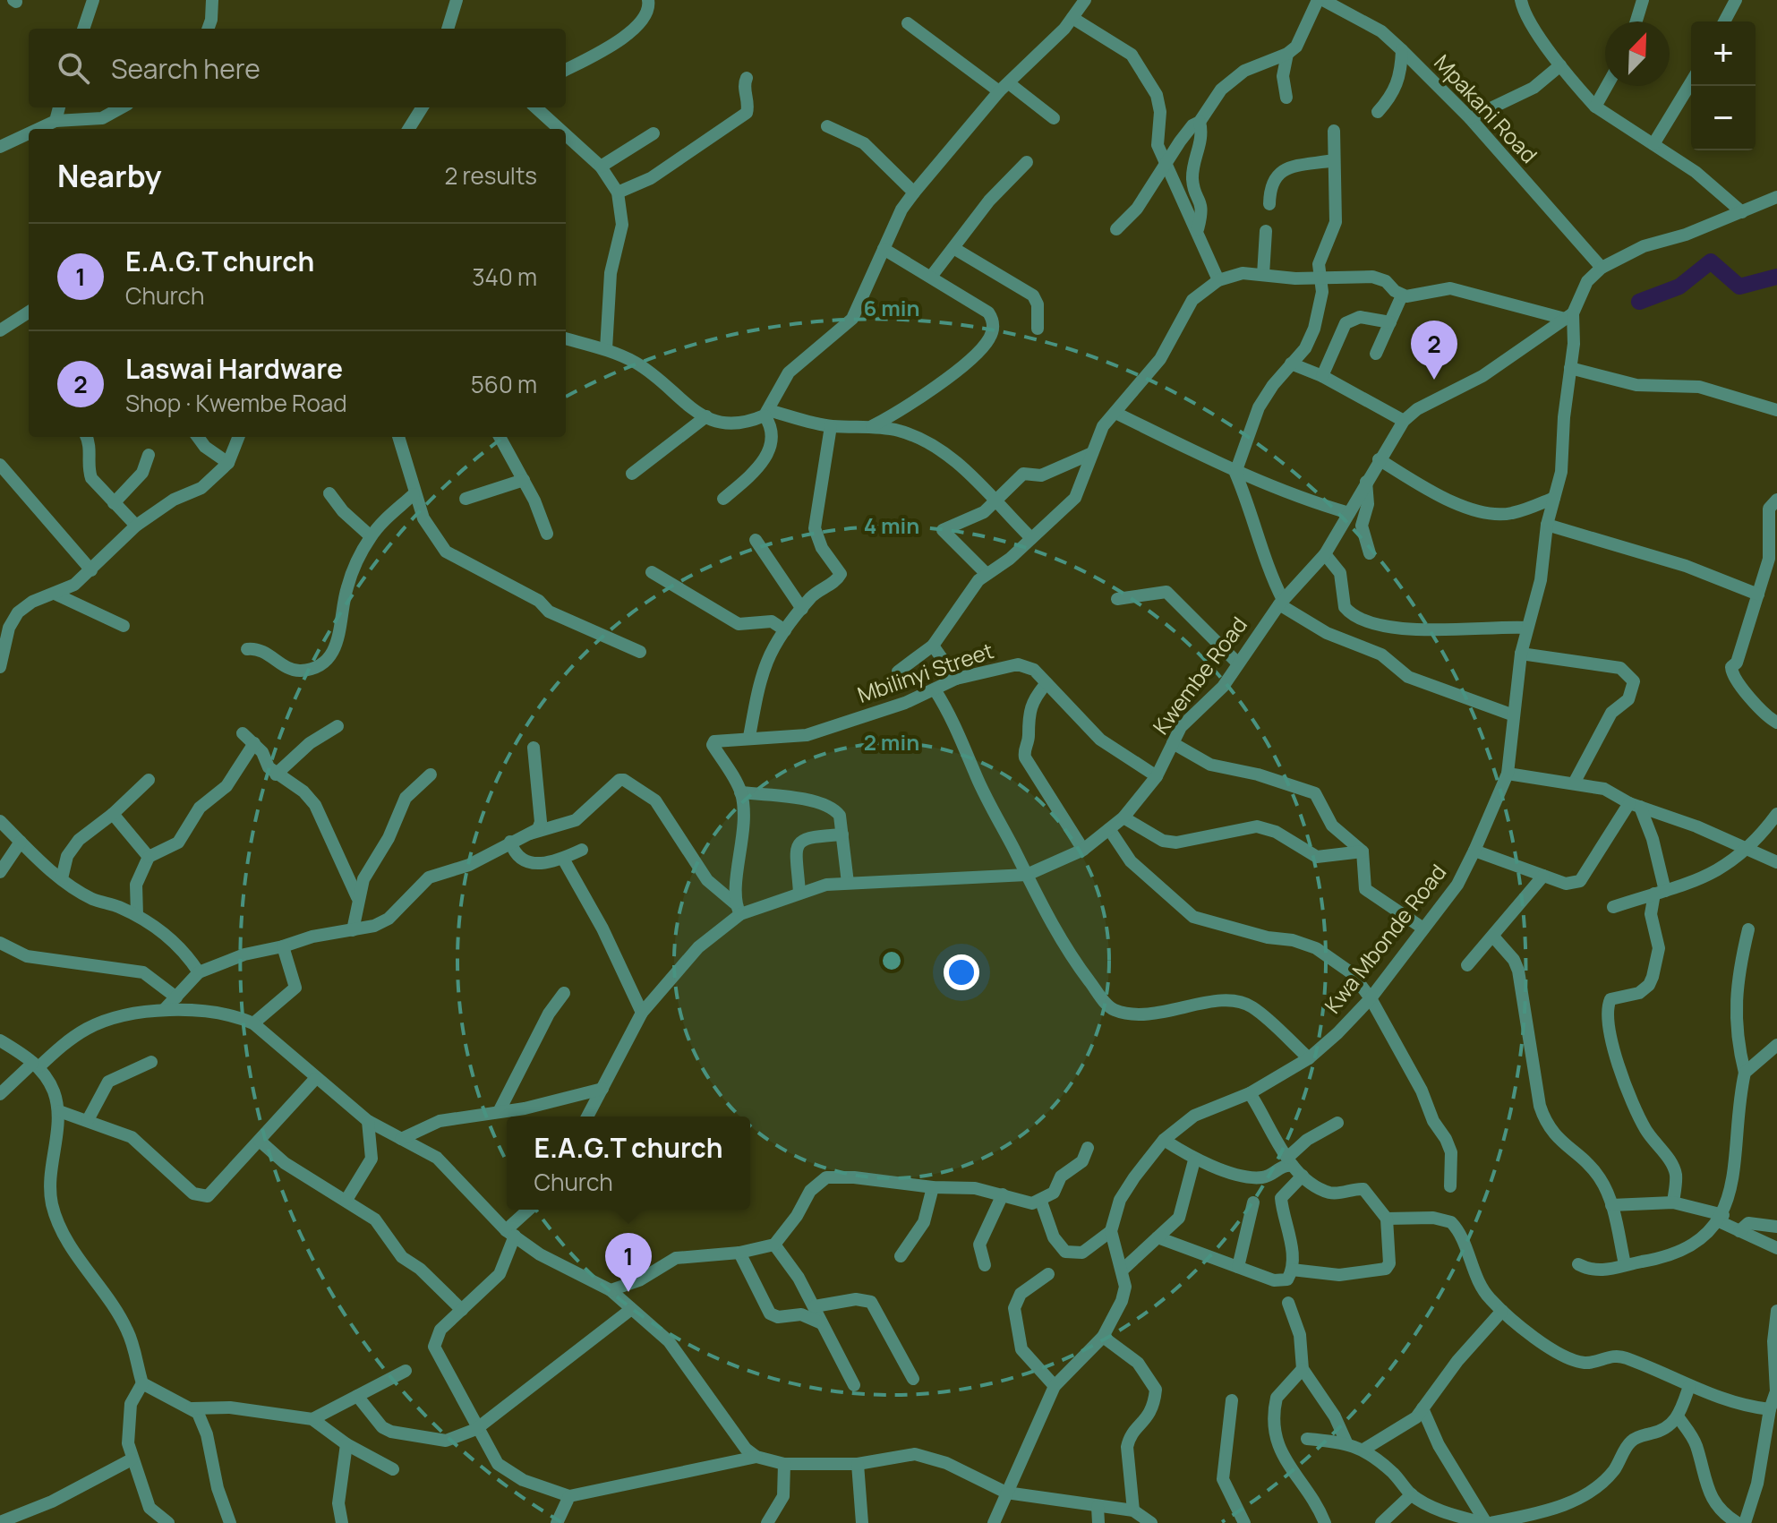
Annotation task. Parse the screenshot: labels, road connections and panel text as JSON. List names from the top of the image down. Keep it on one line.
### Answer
{"streets":{"street":["Mpakani Road","Mbilinyi Street","Kwembe Road","Kwa Mbonde Road"]},"crossings":[["Mpakani Road","Kwa Mbonde Road"],["Mbilinyi Street","Kwembe Road"],["Kwembe Road","Kwa Mbonde Road"]],"north":"top right","page":{"map_buttons":["+","−"],"search":"Search here","heading":["Nearby","2 results"],"list":[{"mark":"1","name":"E.A.G.T church","note":"Church","value":"340 m"},{"mark":"2","name":"Laswai Hardware","note":"Shop · Kwembe Road","value":"560 m"}],"pins":["2","1"],"popup":["E.A.G.T church","Church"]},"rings":["6 min","4 min","2 min"]}
